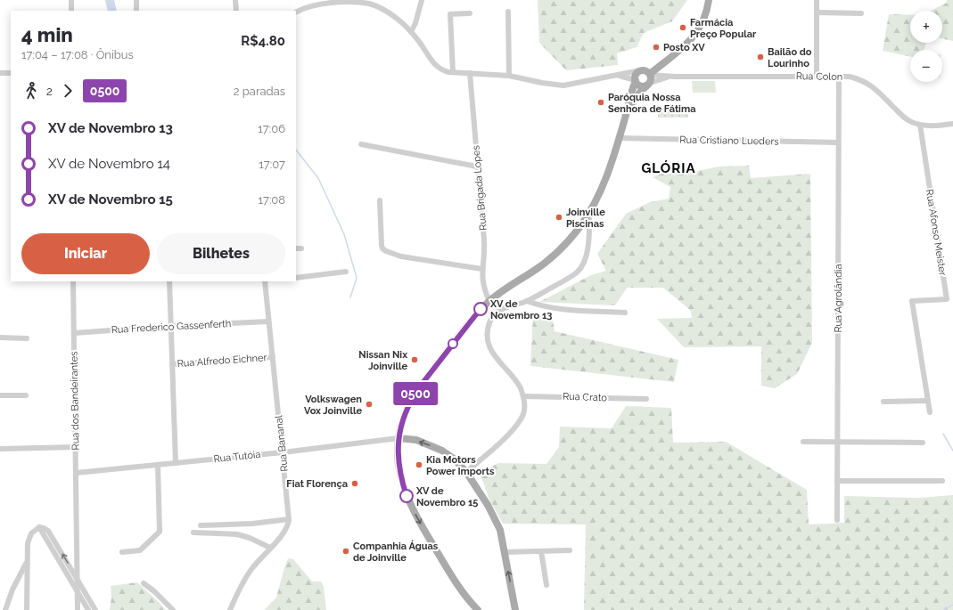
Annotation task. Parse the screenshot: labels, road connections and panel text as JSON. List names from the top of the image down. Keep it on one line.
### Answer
{"streets":{"street":["Rua Colon","Rua Cristiano Lueders","Rua Brigada Lopes","Rua Afonso Meister","Rua Agrolândia","Rua Frederico Gassenferth","Rua Alfredo Eichner","Rua Crato","Rua dos Bandeirantes","Rua Bananal","Rua Tutóia"]},"crossings":[["Rua Colon","Rua Afonso Meister"],["Rua Colon","Rua Agrolândia"],["Rua Cristiano Lueders","Rua Agrolândia"],["Rua Frederico Gassenferth","Rua dos Bandeirantes"],["Rua Frederico Gassenferth","Rua Bananal"],["Rua Alfredo Eichner","Rua Bananal"],["Rua dos Bandeirantes","Rua Tutóia"],["Rua Bananal","Rua Tutóia"]],"districts":["GLÓRIA"],"places":["Farmácia Preço Popular","Posto XV","Bailão do Lourinho","Paróquia Nossa Senhora de Fátima","Joinville Piscinas","XV de Novembro 13","Nissan Nix Joinville","Volkswagen Vox Joinville","Kia Motors Power Imports","Fiat Florença","XV de Novembro 15","Companhia Águas de Joinville"],"lines":["bus line 0500"],"page":{"on_map":"0500","map_buttons":["+","−"],"heading":["4 min","17:04 – 17:08 · Ônibus","R$4.80"],"legs":["2","0500","2 paradas"],"list":[{"name":"XV de Novembro 13","value":"17:06"},{"name":"XV de Novembro 14","value":"17:07"},{"name":"XV de Novembro 15","value":"17:08"}],"buttons":["Iniciar","Bilhetes"]}}
